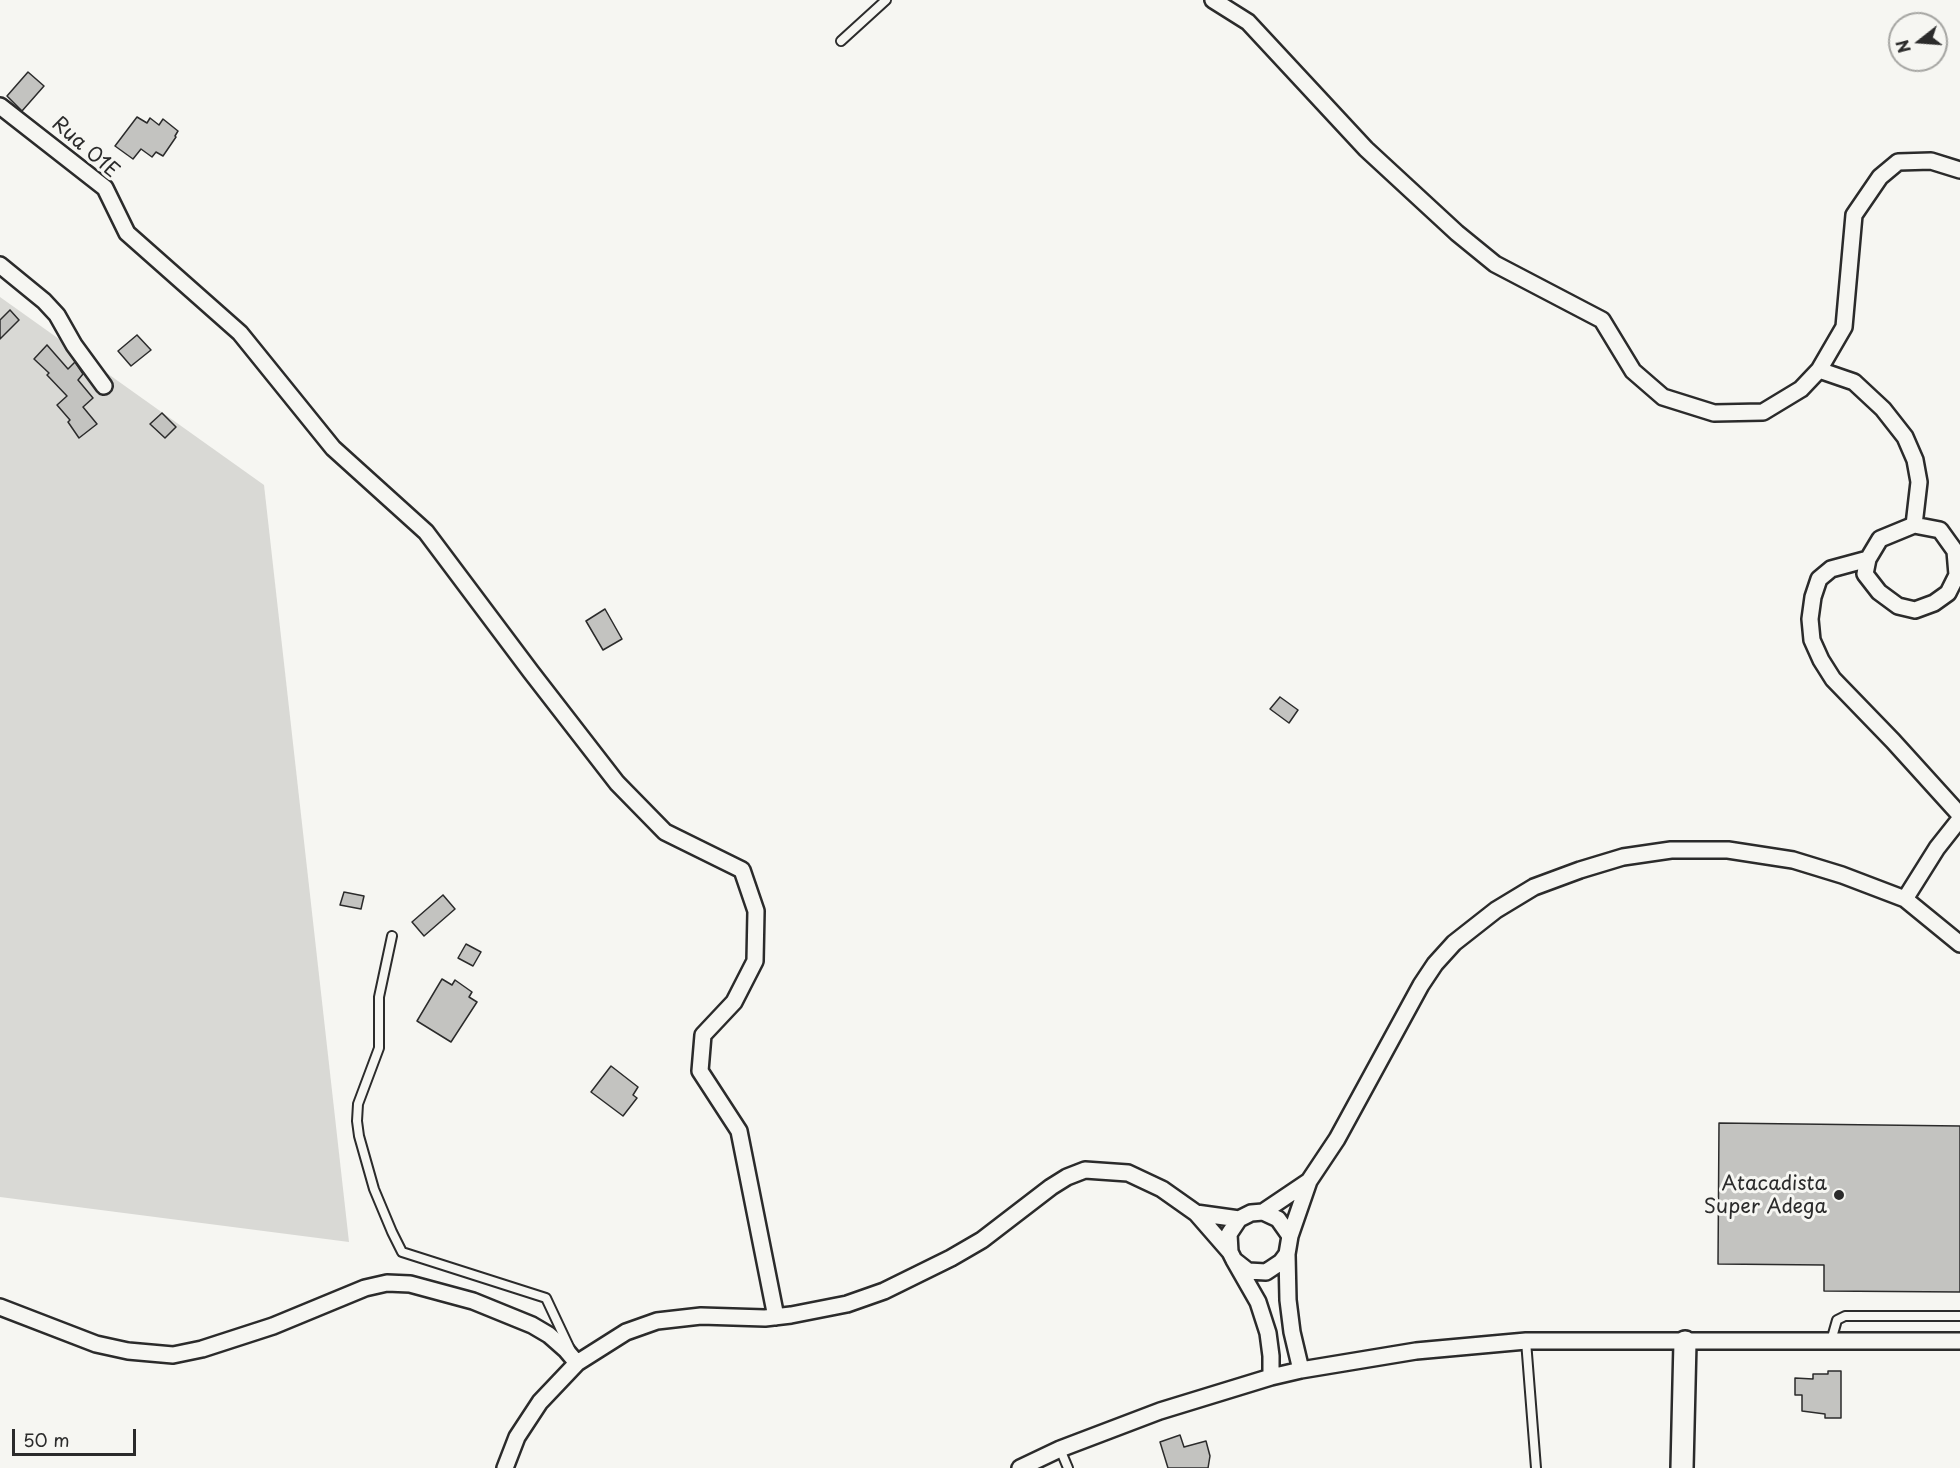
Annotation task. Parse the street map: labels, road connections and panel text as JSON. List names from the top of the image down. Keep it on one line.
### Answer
{"streets":{"street":["Rua 01E"]},"places":["Atacadista Super Adega"],"scale_bar":"50 m","north":"left"}
